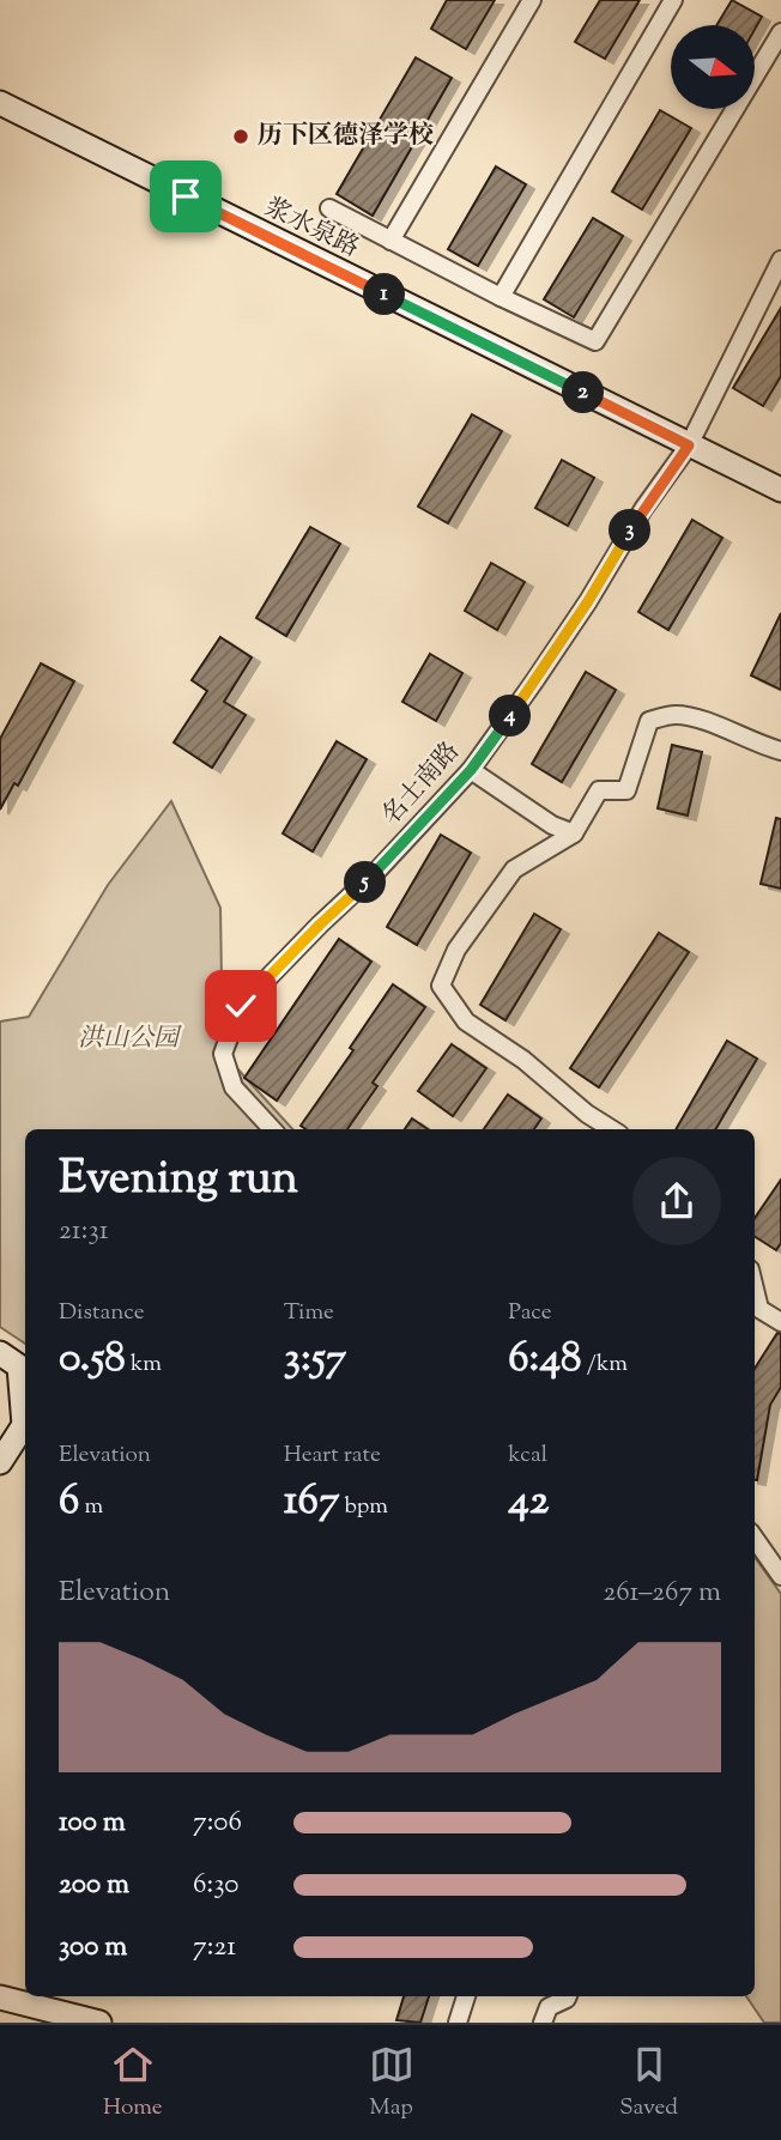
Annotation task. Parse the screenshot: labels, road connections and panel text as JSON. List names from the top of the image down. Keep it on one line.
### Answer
{"streets":{"main road":["浆水泉路"],"street":["名士南路"]},"crossings":[["浆水泉路","名士南路"]],"parks":["洪山公园"],"places":["历下区德泽学校"],"north":"right","page":{"pins":["1","2","3","4","5"],"heading":["Evening run","21:31"],"stats":[["Distance","0.58 km"],["Time","3:57"],["Pace","6:48 /km"],["Elevation","6 m"],["Heart rate","167 bpm"],["kcal","42"]],"chart":["Elevation","261–267 m"],"list":[{"name":"100 m","note":"7:06"},{"name":"200 m","note":"6:30"},{"name":"300 m","note":"7:21"}],"tabs":["Home","Map","Saved"]}}
